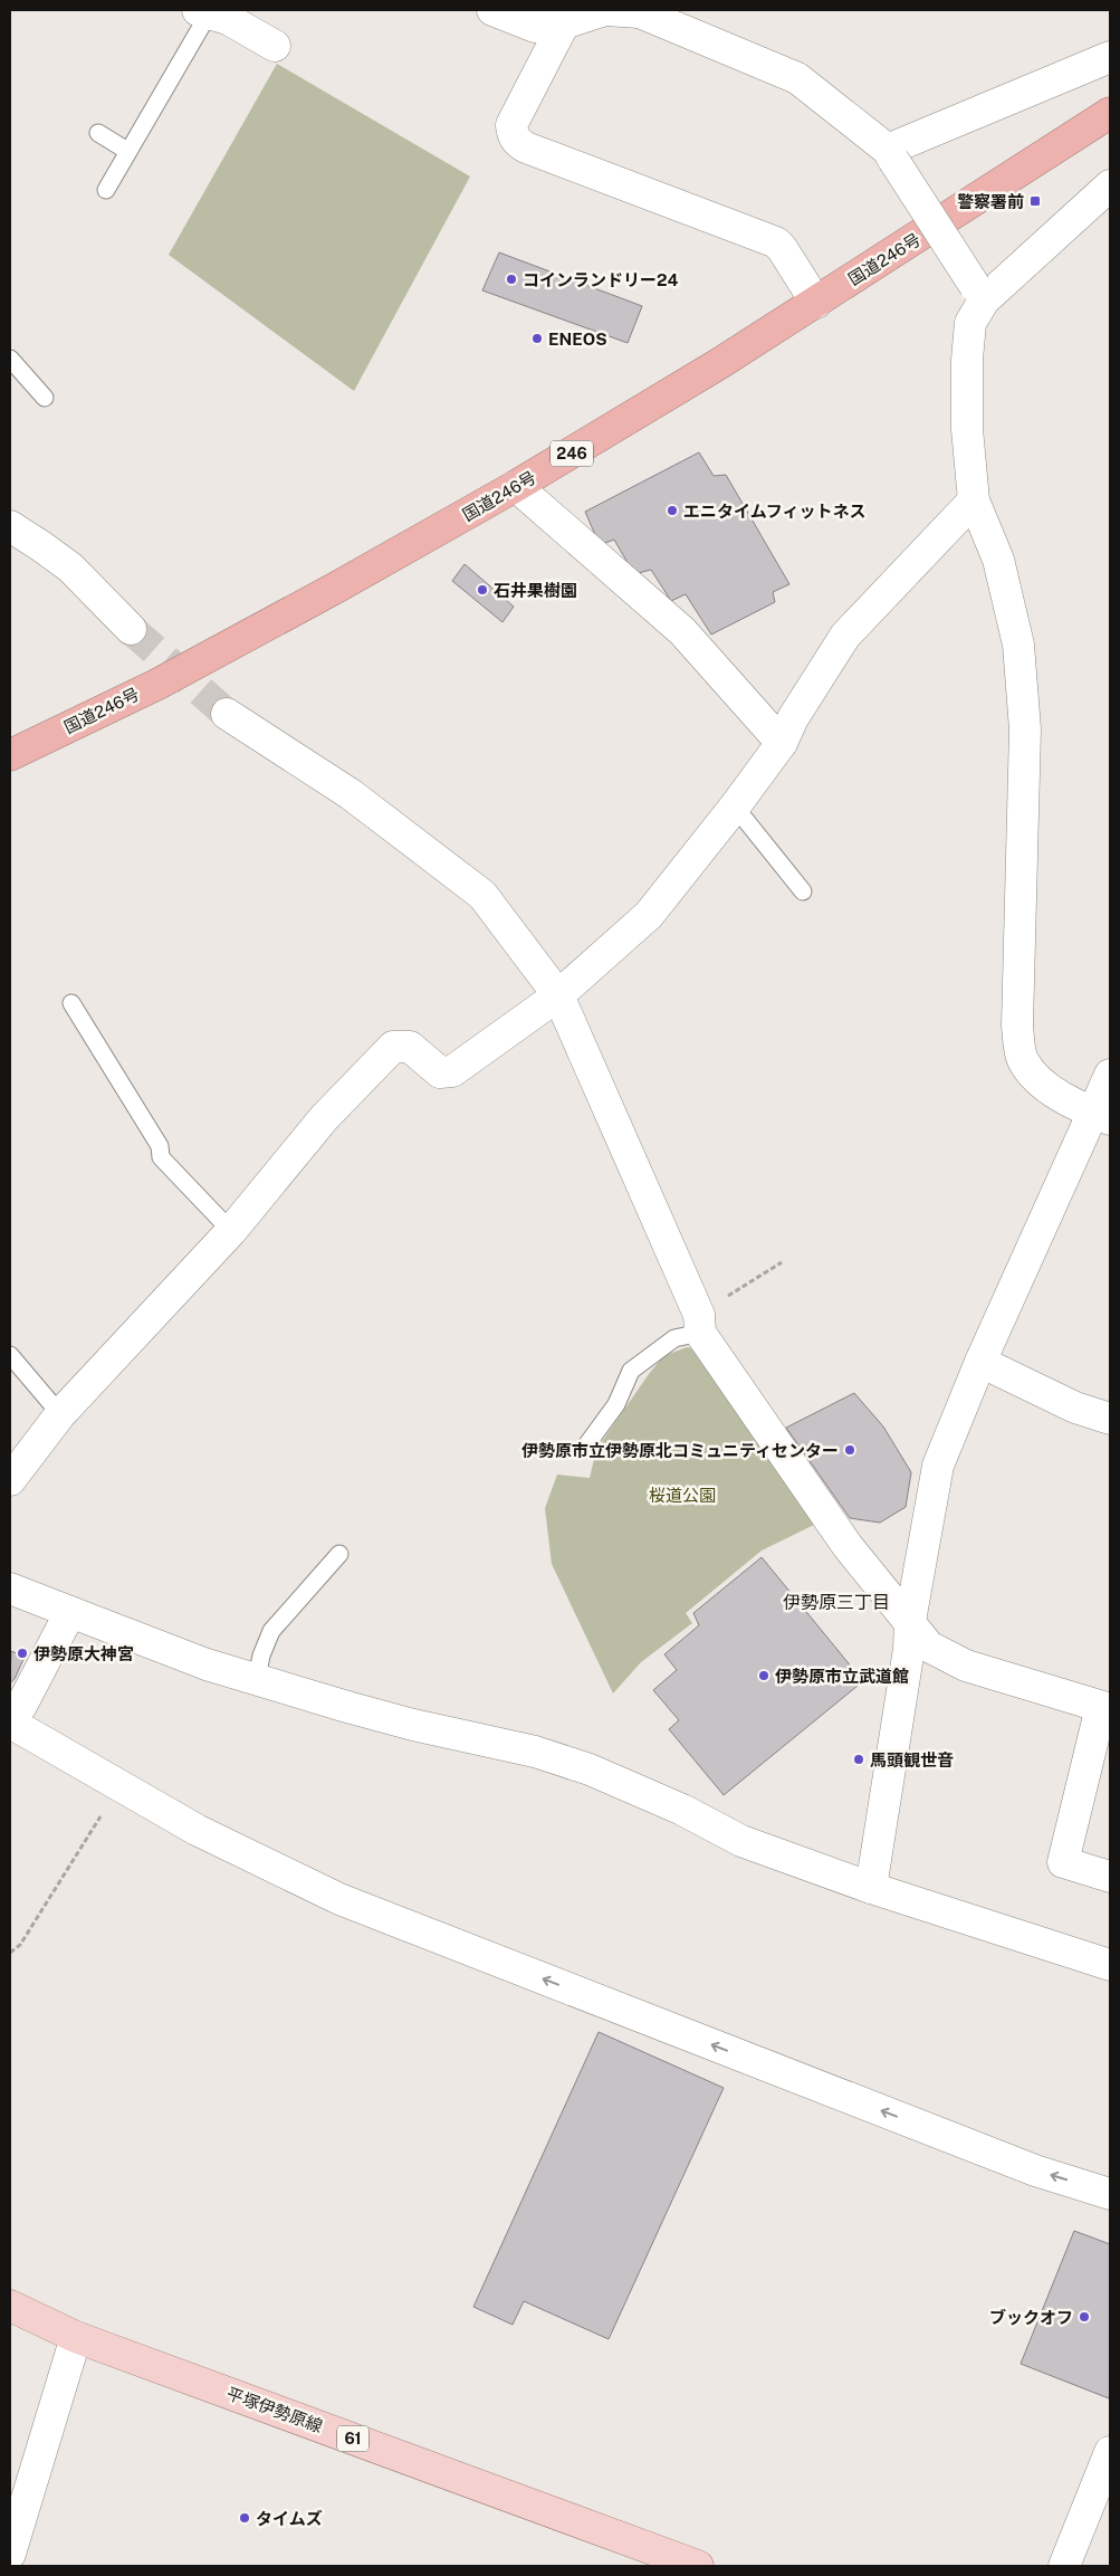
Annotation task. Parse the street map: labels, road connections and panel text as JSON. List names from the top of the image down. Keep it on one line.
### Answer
{"streets":{"highway":["国道246号","246"],"main road":["平塚伊勢原線","61"]},"districts":["伊勢原三丁目"],"parks":["桜道公園"],"places":{"transit":["警察署前"],"other":["コインランドリー24","ENEOS","エニタイムフィットネス","石井果樹園","伊勢原市立伊勢原北コミュニティセンター","伊勢原大神宮","伊勢原市立武道館","馬頭観世音","ブックオフ","タイムズ"]}}
